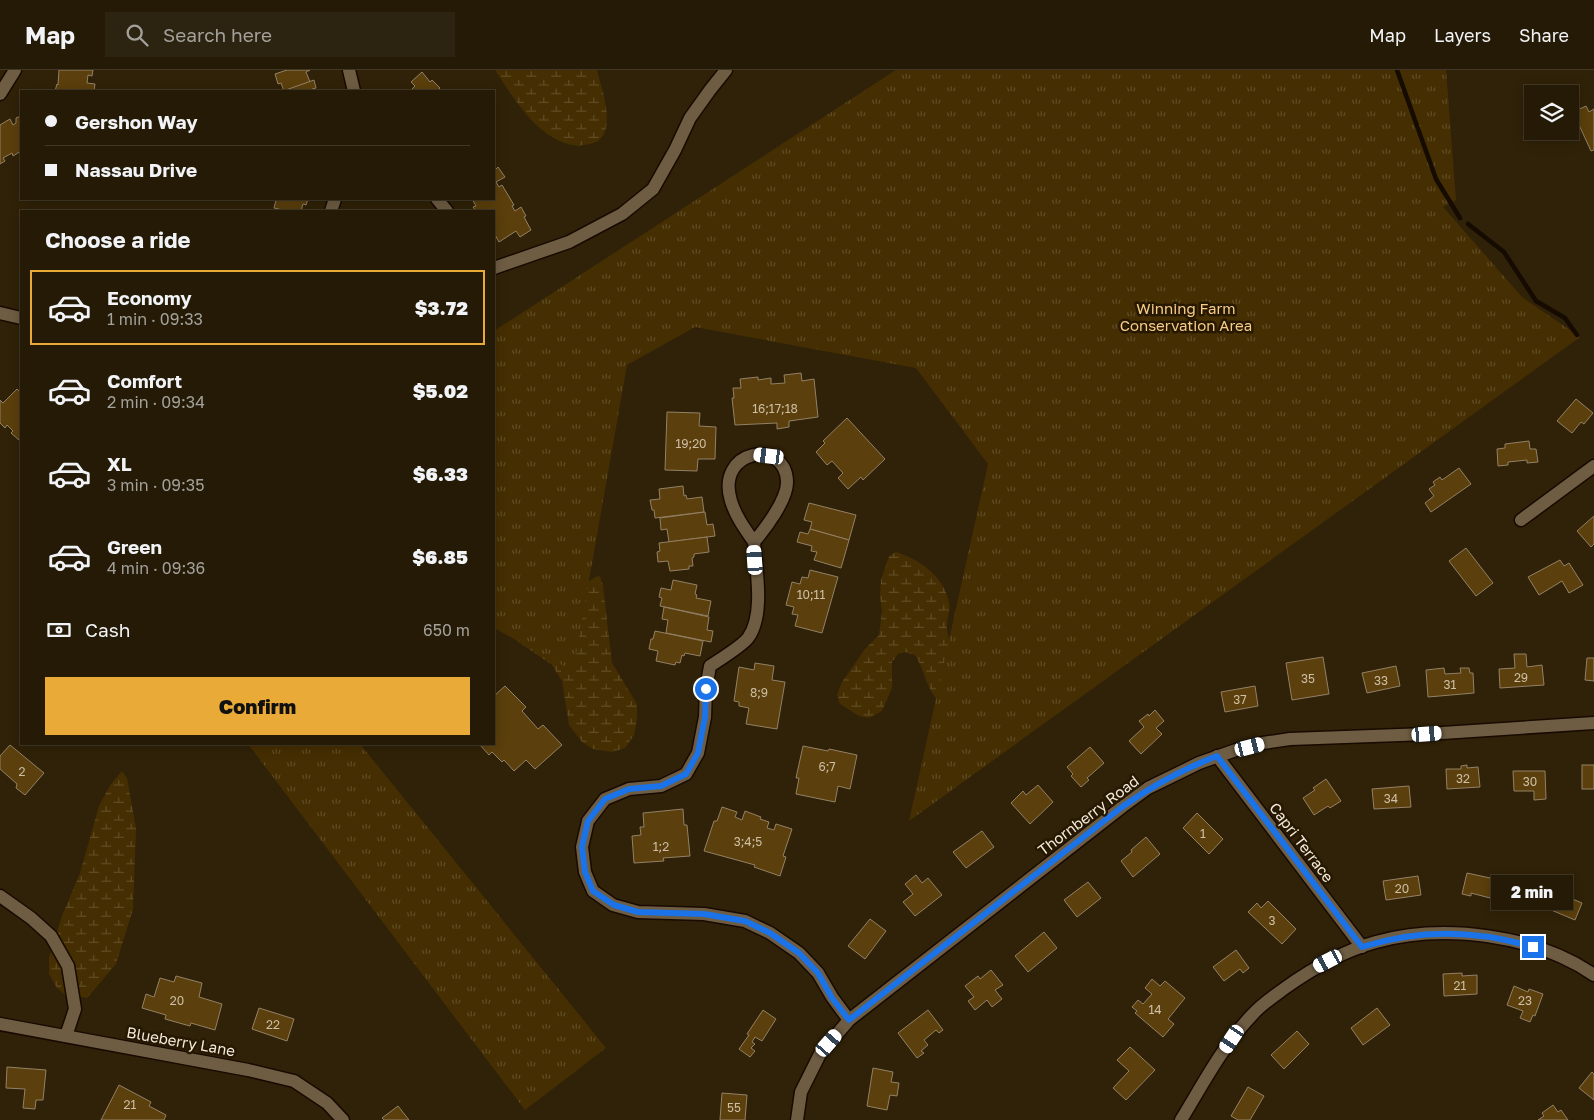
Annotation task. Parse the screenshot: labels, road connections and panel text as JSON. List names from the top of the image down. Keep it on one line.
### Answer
{"streets":{"street":["Thornberry Road","Capri Terrace","Blueberry Lane"]},"crossings":[["Thornberry Road","Capri Terrace"]],"parks":["Winning Farm Conservation Area"],"house_numbers":["16;17;18","19;20","10;11","29","35","33","31","8;9","37","6;7","2","32","30","34","1","3;4;5","1;2","20","3","21","20","23","14","22","21","55"],"page":{"header":"Map","search":"Search here","nav":["Map","Layers","Share"],"banner":["Gershon Way","Nassau Drive"],"heading":"Choose a ride","list":[{"name":"Economy","note":"1 min · 09:33","value":"$3.72"},{"name":"Comfort","note":"2 min · 09:34","value":"$5.02"},{"name":"XL","note":"3 min · 09:35","value":"$6.33"},{"name":"Green","note":"4 min · 09:36","value":"$6.85"}],"pay":["Cash","650 m"],"buttons":"Confirm","bubble":"2 min"}}
